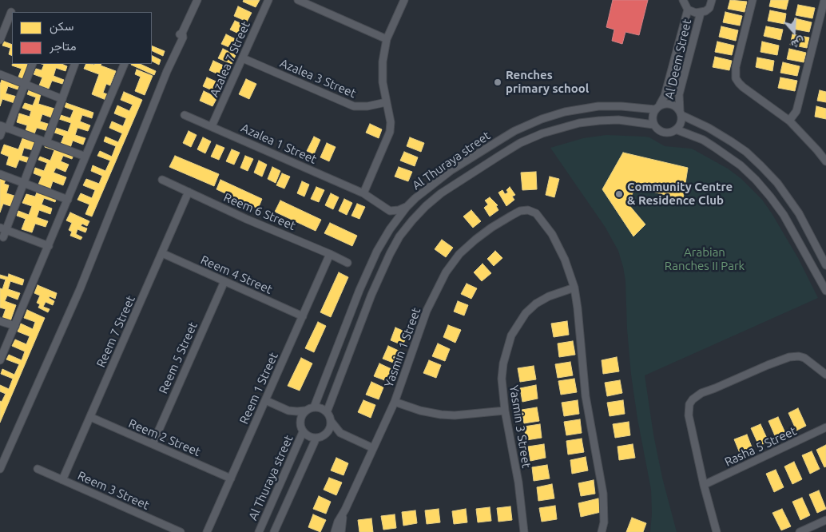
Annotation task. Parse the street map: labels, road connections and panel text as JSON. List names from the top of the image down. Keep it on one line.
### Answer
{"streets":{"street":["Azalea 7 Street","Al Deem Street","Azalea 3 Street","Azalea 1 Street","Al Thuraya street","Reem 6 Street","Reem 4 Street","Reem 7 Street","Yasmin 1 Street","Reem 5 Street","Reem 1 Street","Yasmin 3 Street","Reem 2 Street","Rasha 5 Street","Reem 3 Street"]},"crossings":[["Azalea 7 Street","Azalea 3 Street"],["Azalea 7 Street","Azalea 1 Street"],["Al Deem Street","Al Thuraya street"],["Reem 6 Street","Reem 7 Street"],["Reem 6 Street","Reem 1 Street"],["Reem 4 Street","Reem 7 Street"],["Reem 4 Street","Reem 5 Street"],["Reem 4 Street","Reem 1 Street"],["Reem 7 Street","Reem 2 Street"],["Reem 7 Street","Reem 3 Street"],["Yasmin 1 Street","Yasmin 3 Street"],["Reem 5 Street","Reem 2 Street"],["Reem 1 Street","Reem 2 Street"]],"parks":["Arabian Ranches II Park"],"places":["Renches primary school","Community Centre & Residence Club"],"legend":["سكن","متاجر"],"north":"bottom"}
